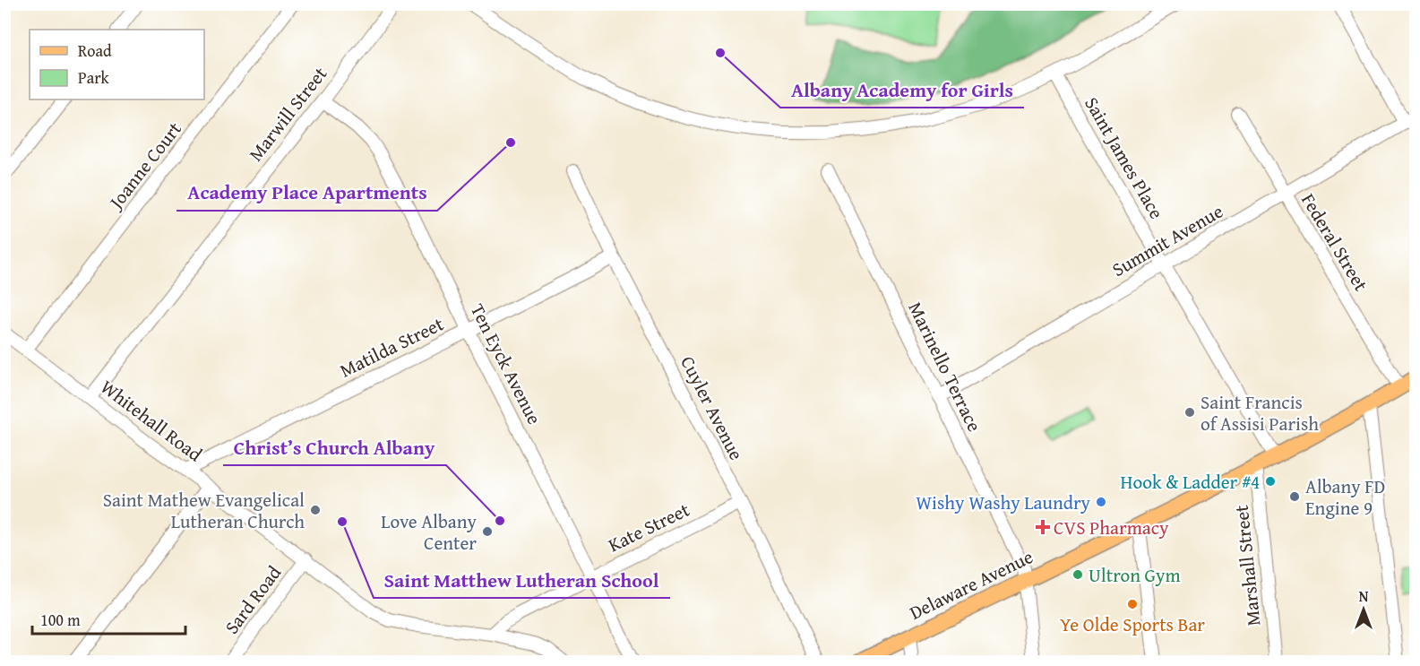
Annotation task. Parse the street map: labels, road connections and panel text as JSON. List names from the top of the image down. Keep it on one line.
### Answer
{"streets":{"main road":["Delaware Avenue"],"street":["Marwill Street","Saint James Place","Joanne Court","Summit Avenue","Federal Street","Matilda Street","Ten Eyck Avenue","Marinello Terrace","Cuyler Avenue","Whitehall Road","Kate Street","Marshall Street","Sard Road"]},"crossings":[["Marwill Street","Ten Eyck Avenue"],["Marwill Street","Whitehall Road"],["Saint James Place","Summit Avenue"],["Saint James Place","Delaware Avenue"],["Joanne Court","Whitehall Road"],["Summit Avenue","Federal Street"],["Summit Avenue","Marinello Terrace"],["Federal Street","Delaware Avenue"],["Matilda Street","Ten Eyck Avenue"],["Matilda Street","Cuyler Avenue"],["Matilda Street","Whitehall Road"],["Ten Eyck Avenue","Kate Street"],["Marinello Terrace","Delaware Avenue"],["Cuyler Avenue","Kate Street"],["Whitehall Road","Kate Street"],["Whitehall Road","Sard Road"],["Marshall Street","Delaware Avenue"]],"places":{"other":["Albany Academy for Girls","Academy Place Apartments","Saint Francis of Assisi Parish","Hook & Ladder #4","Albany FD Engine 9","Wishy Washy Laundry","Saint Mathew Evangelical Lutheran Church","Christ’s Church Albany","Saint Matthew Lutheran School","Love Albany Center","Ultron Gym","Ye Olde Sports Bar"],"health":["CVS Pharmacy"]},"legend":["Road","Park"],"scale_bar":"100 m","north":"top"}
